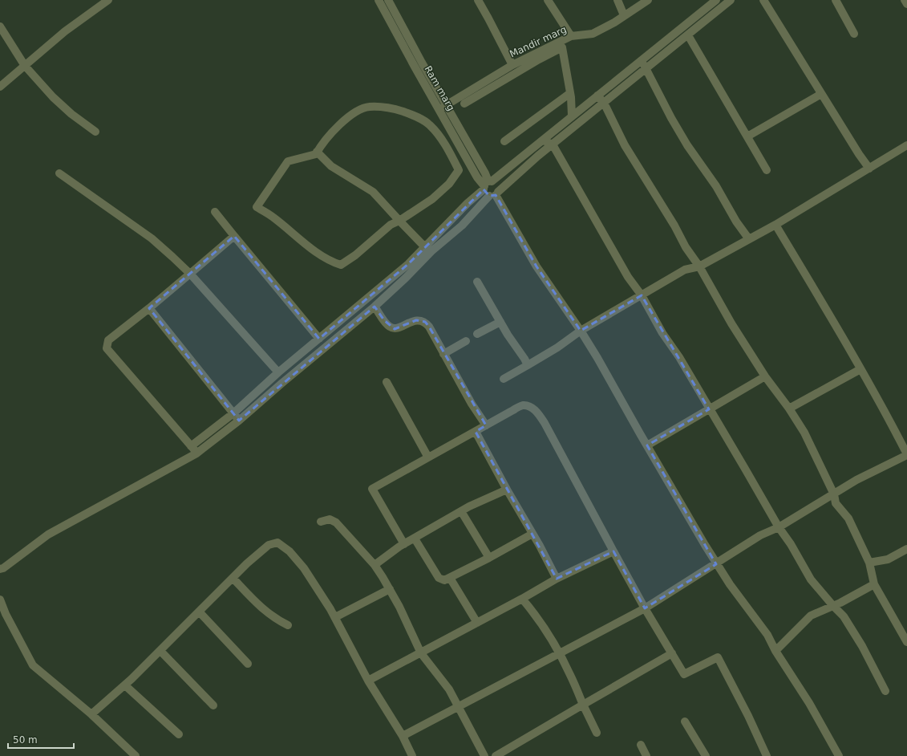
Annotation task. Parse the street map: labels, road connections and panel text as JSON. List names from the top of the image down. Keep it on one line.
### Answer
{"streets":{"street":["Mandir marg","Ram marg"]},"crossings":[["Mandir marg","Ram marg"]],"scale_bar":"50 m"}
